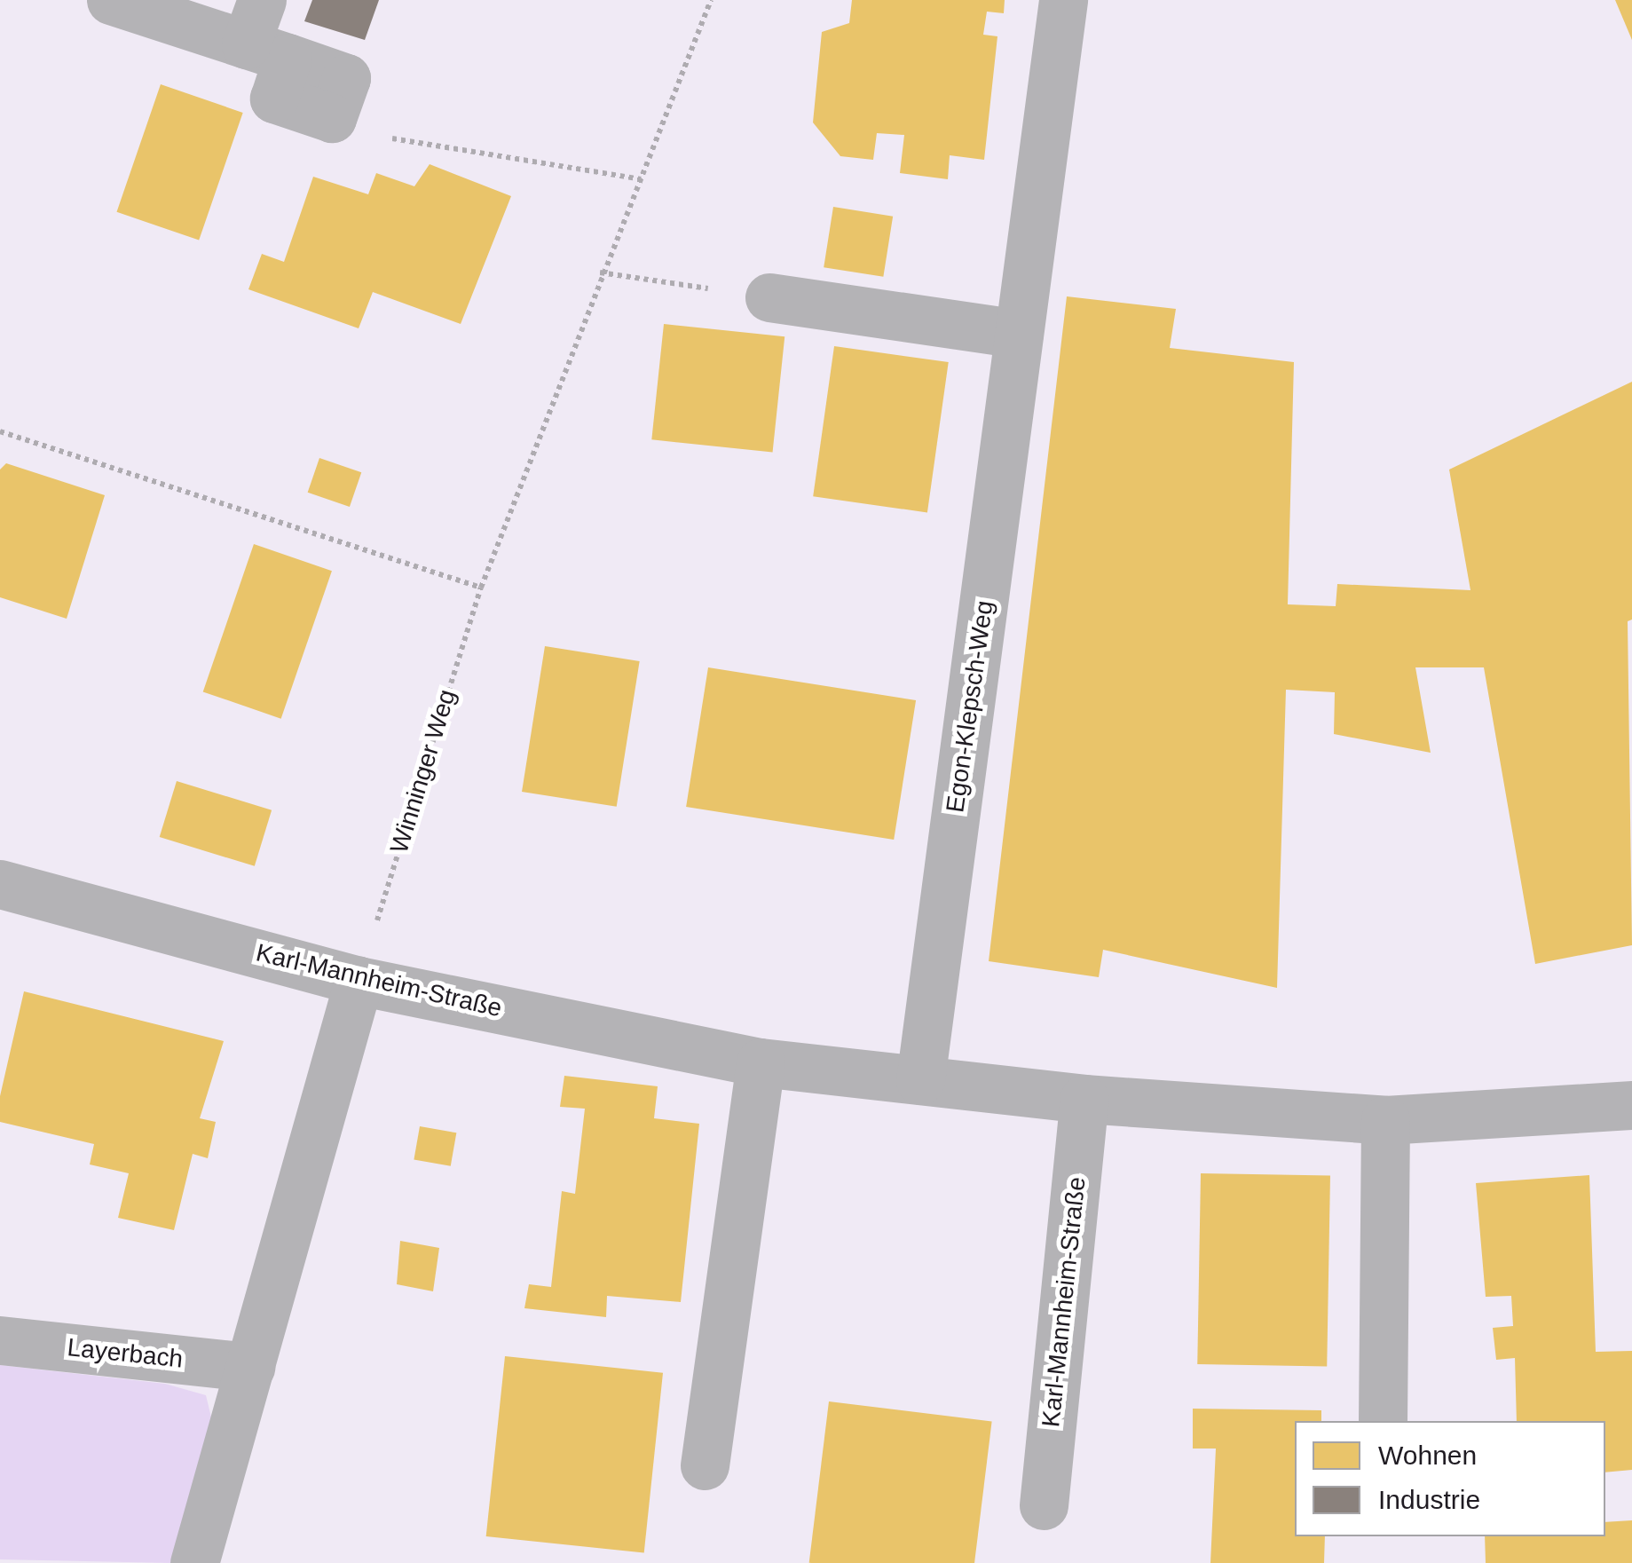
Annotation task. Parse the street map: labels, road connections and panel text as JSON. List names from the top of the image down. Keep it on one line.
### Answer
{"streets":{"street":["Egon-Klepsch-Weg","Karl-Mannheim-Straße","Layerbach"],"path":["Winninger Weg"]},"crossings":[["Egon-Klepsch-Weg","Karl-Mannheim-Straße"],["Winninger Weg","Karl-Mannheim-Straße"]],"legend":["Wohnen","Industrie"]}
